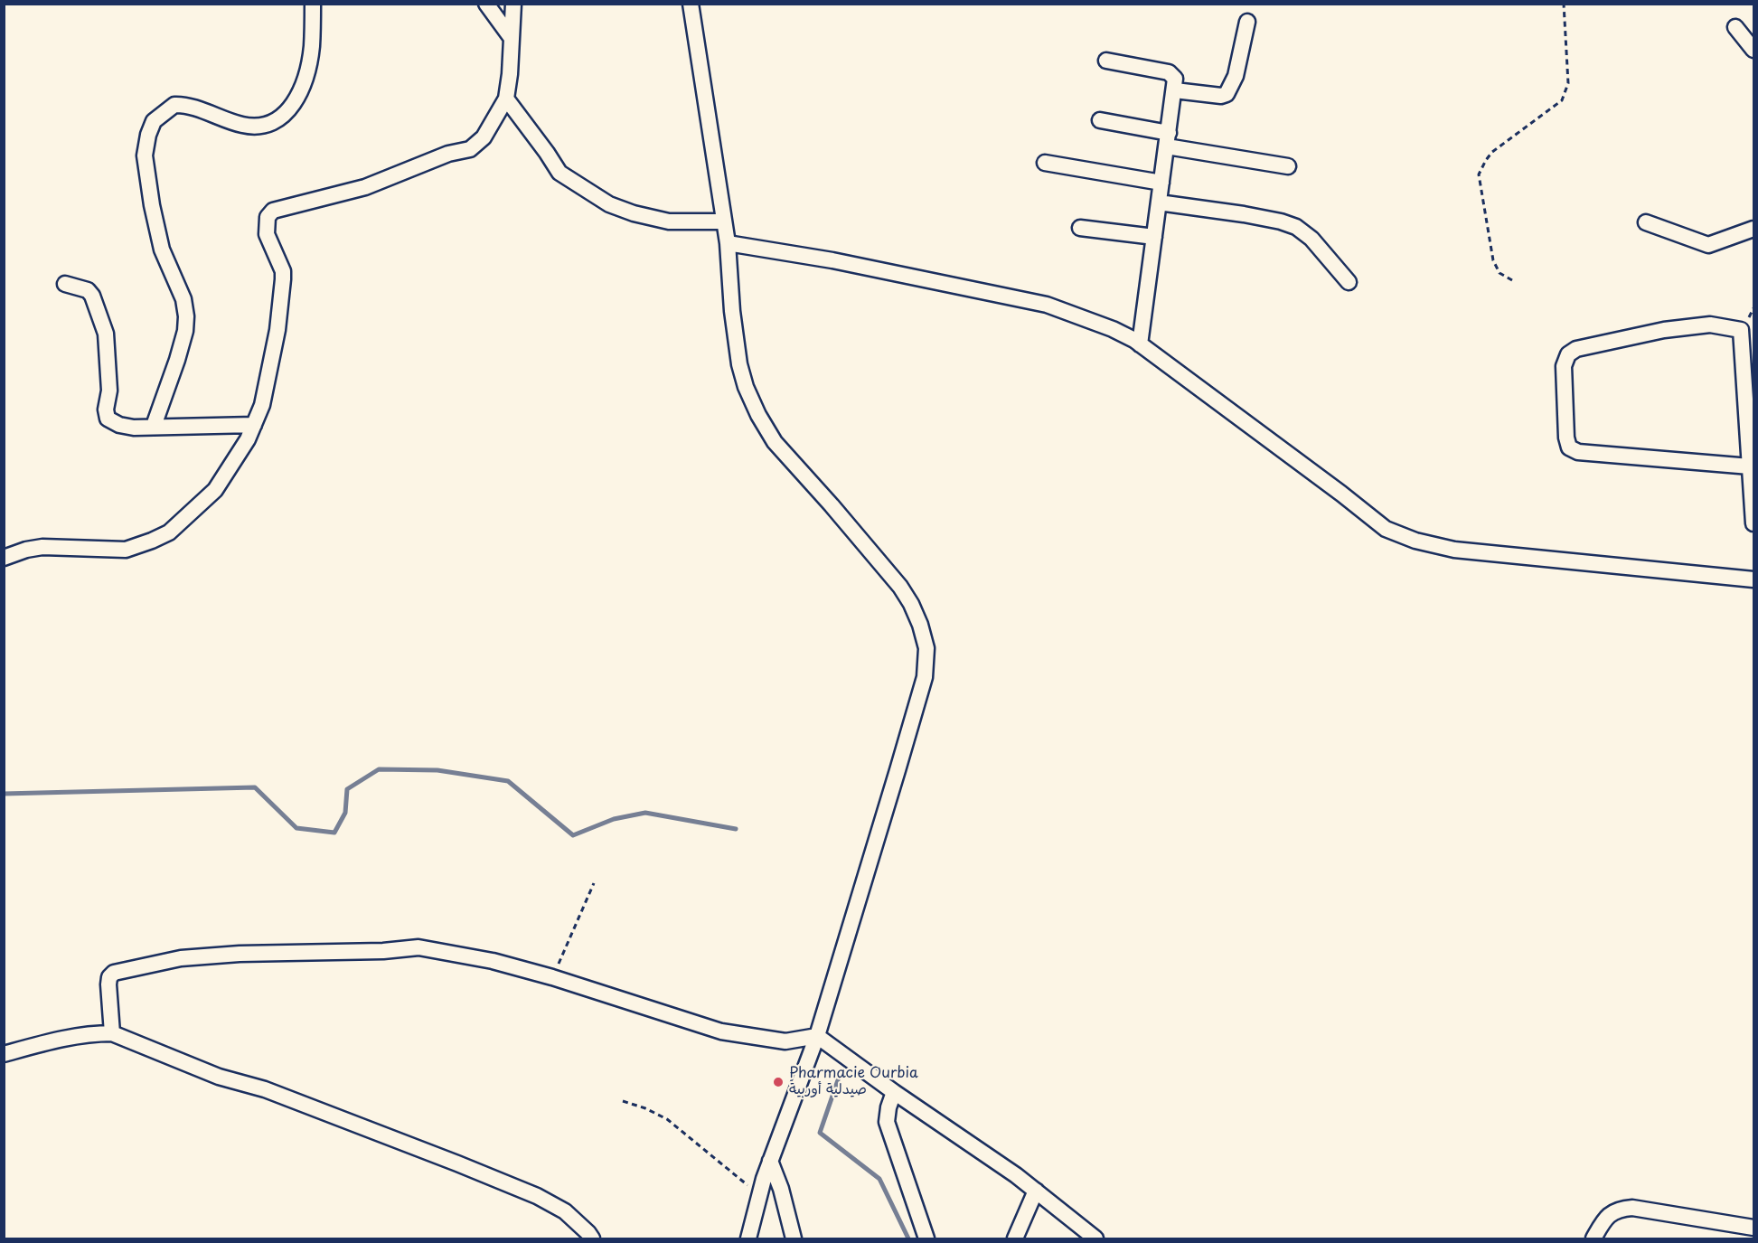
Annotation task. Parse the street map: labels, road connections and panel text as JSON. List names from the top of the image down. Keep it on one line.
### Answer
{"places":["Pharmacie Ourbia صيدلية أوربية"]}
